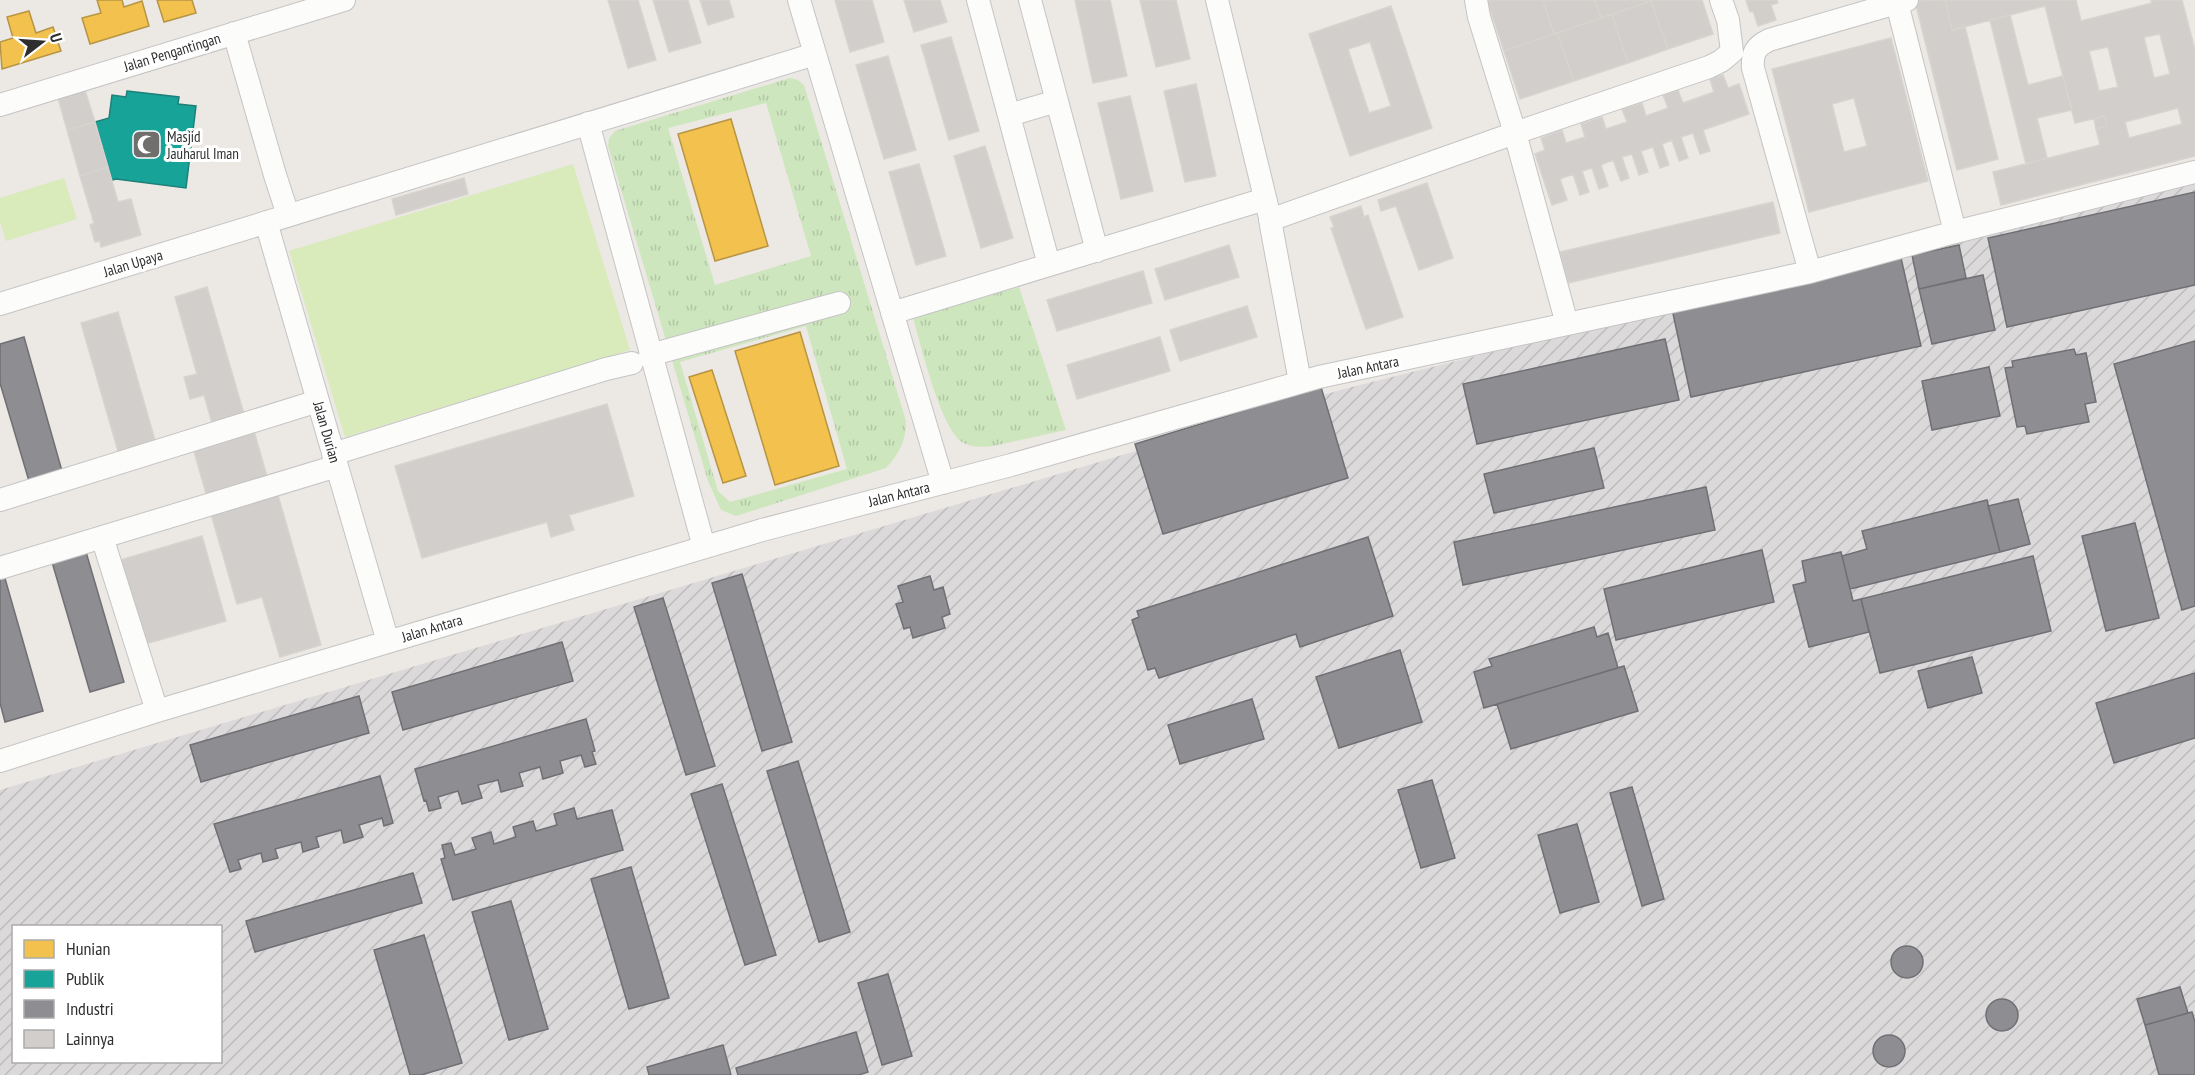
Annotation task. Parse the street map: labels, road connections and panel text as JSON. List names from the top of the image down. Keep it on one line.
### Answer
{"streets":{"street":["Jalan Pengantingan","Jalan Upaya","Jalan Antara","Jalan Durian"]},"crossings":[["Jalan Upaya","Jalan Durian"],["Jalan Antara","Jalan Durian"]],"places":{"mosque":["Masjid Jauharul Iman"]},"legend":["Hunian","Publik","Industri","Lainnya"],"north":"right"}
